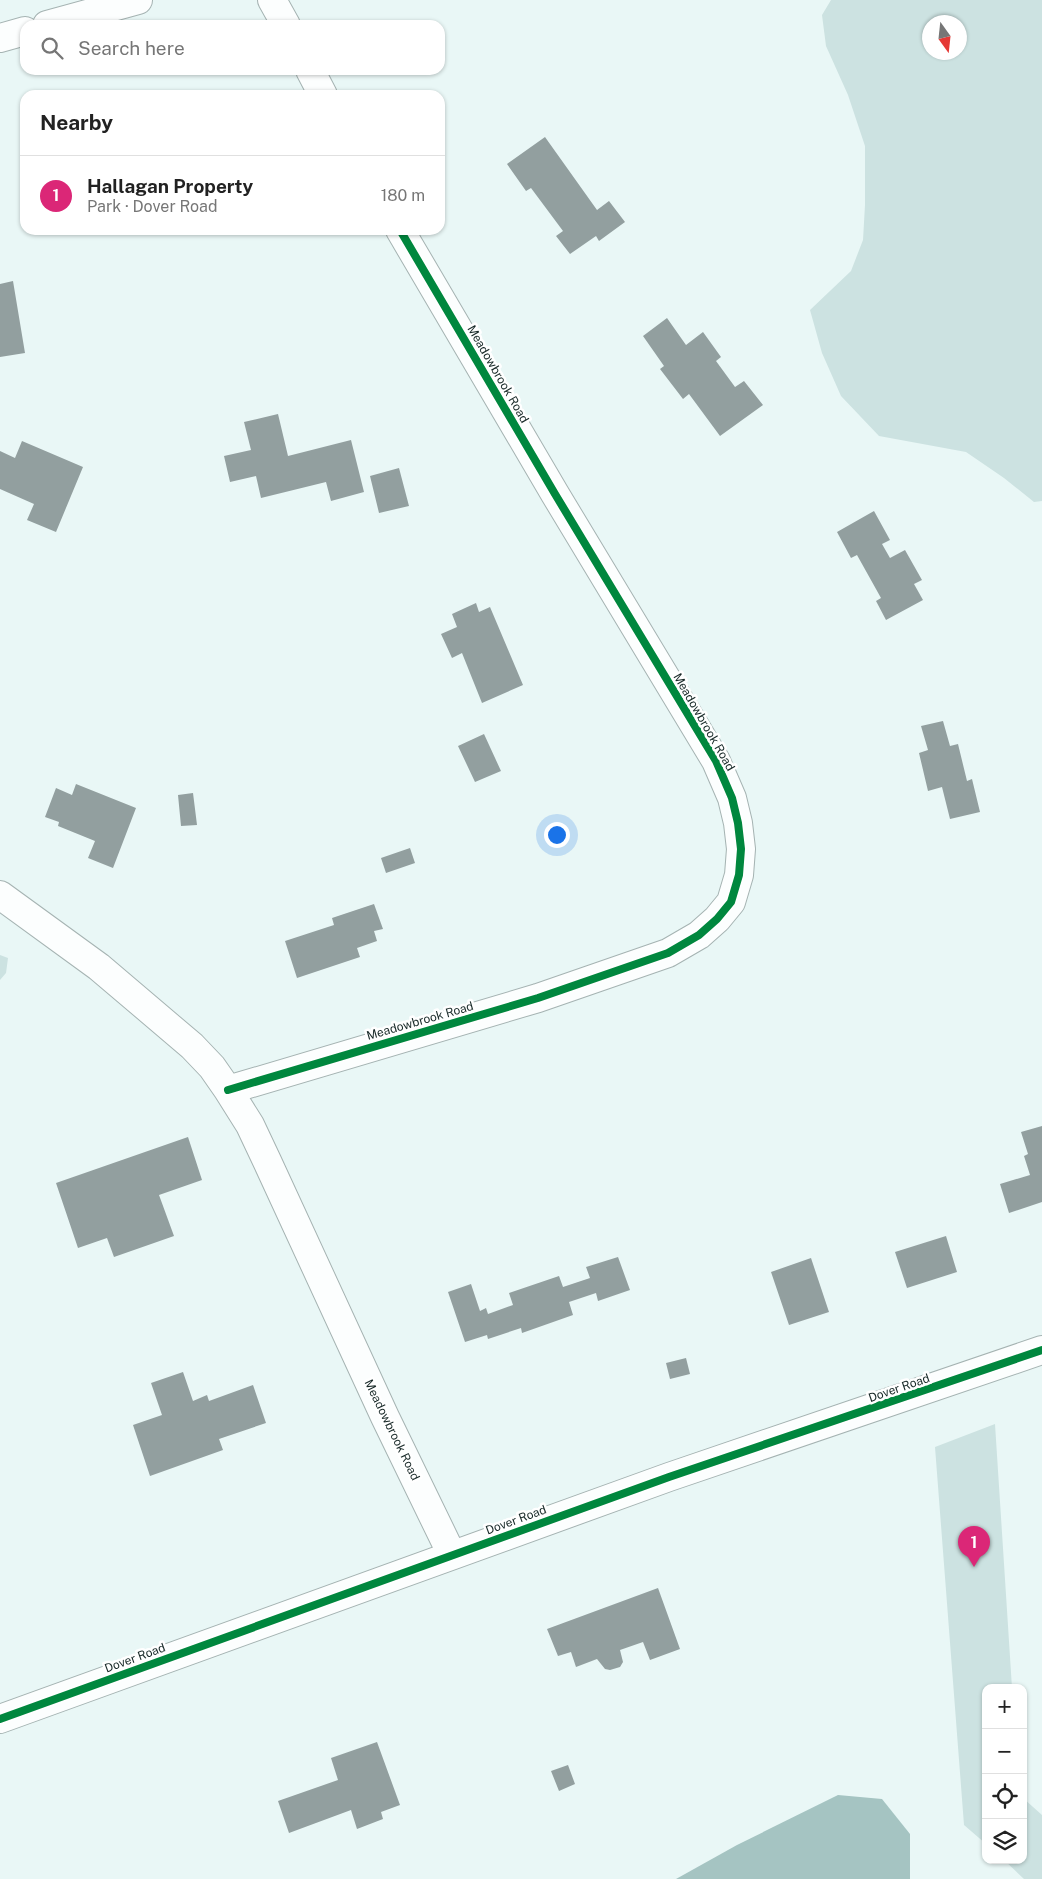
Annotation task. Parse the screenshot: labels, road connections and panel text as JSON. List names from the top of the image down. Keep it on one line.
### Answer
{"streets":{"street":["Meadowbrook Road","Dover Road"]},"crossings":[["Meadowbrook Road","Dover Road"]],"north":"bottom","page":{"search":"Search here","heading":"Nearby","list":[{"mark":"1","name":"Hallagan Property","note":"Park · Dover Road","value":"180 m"}],"pins":"1","map_buttons":["+","−"]}}
